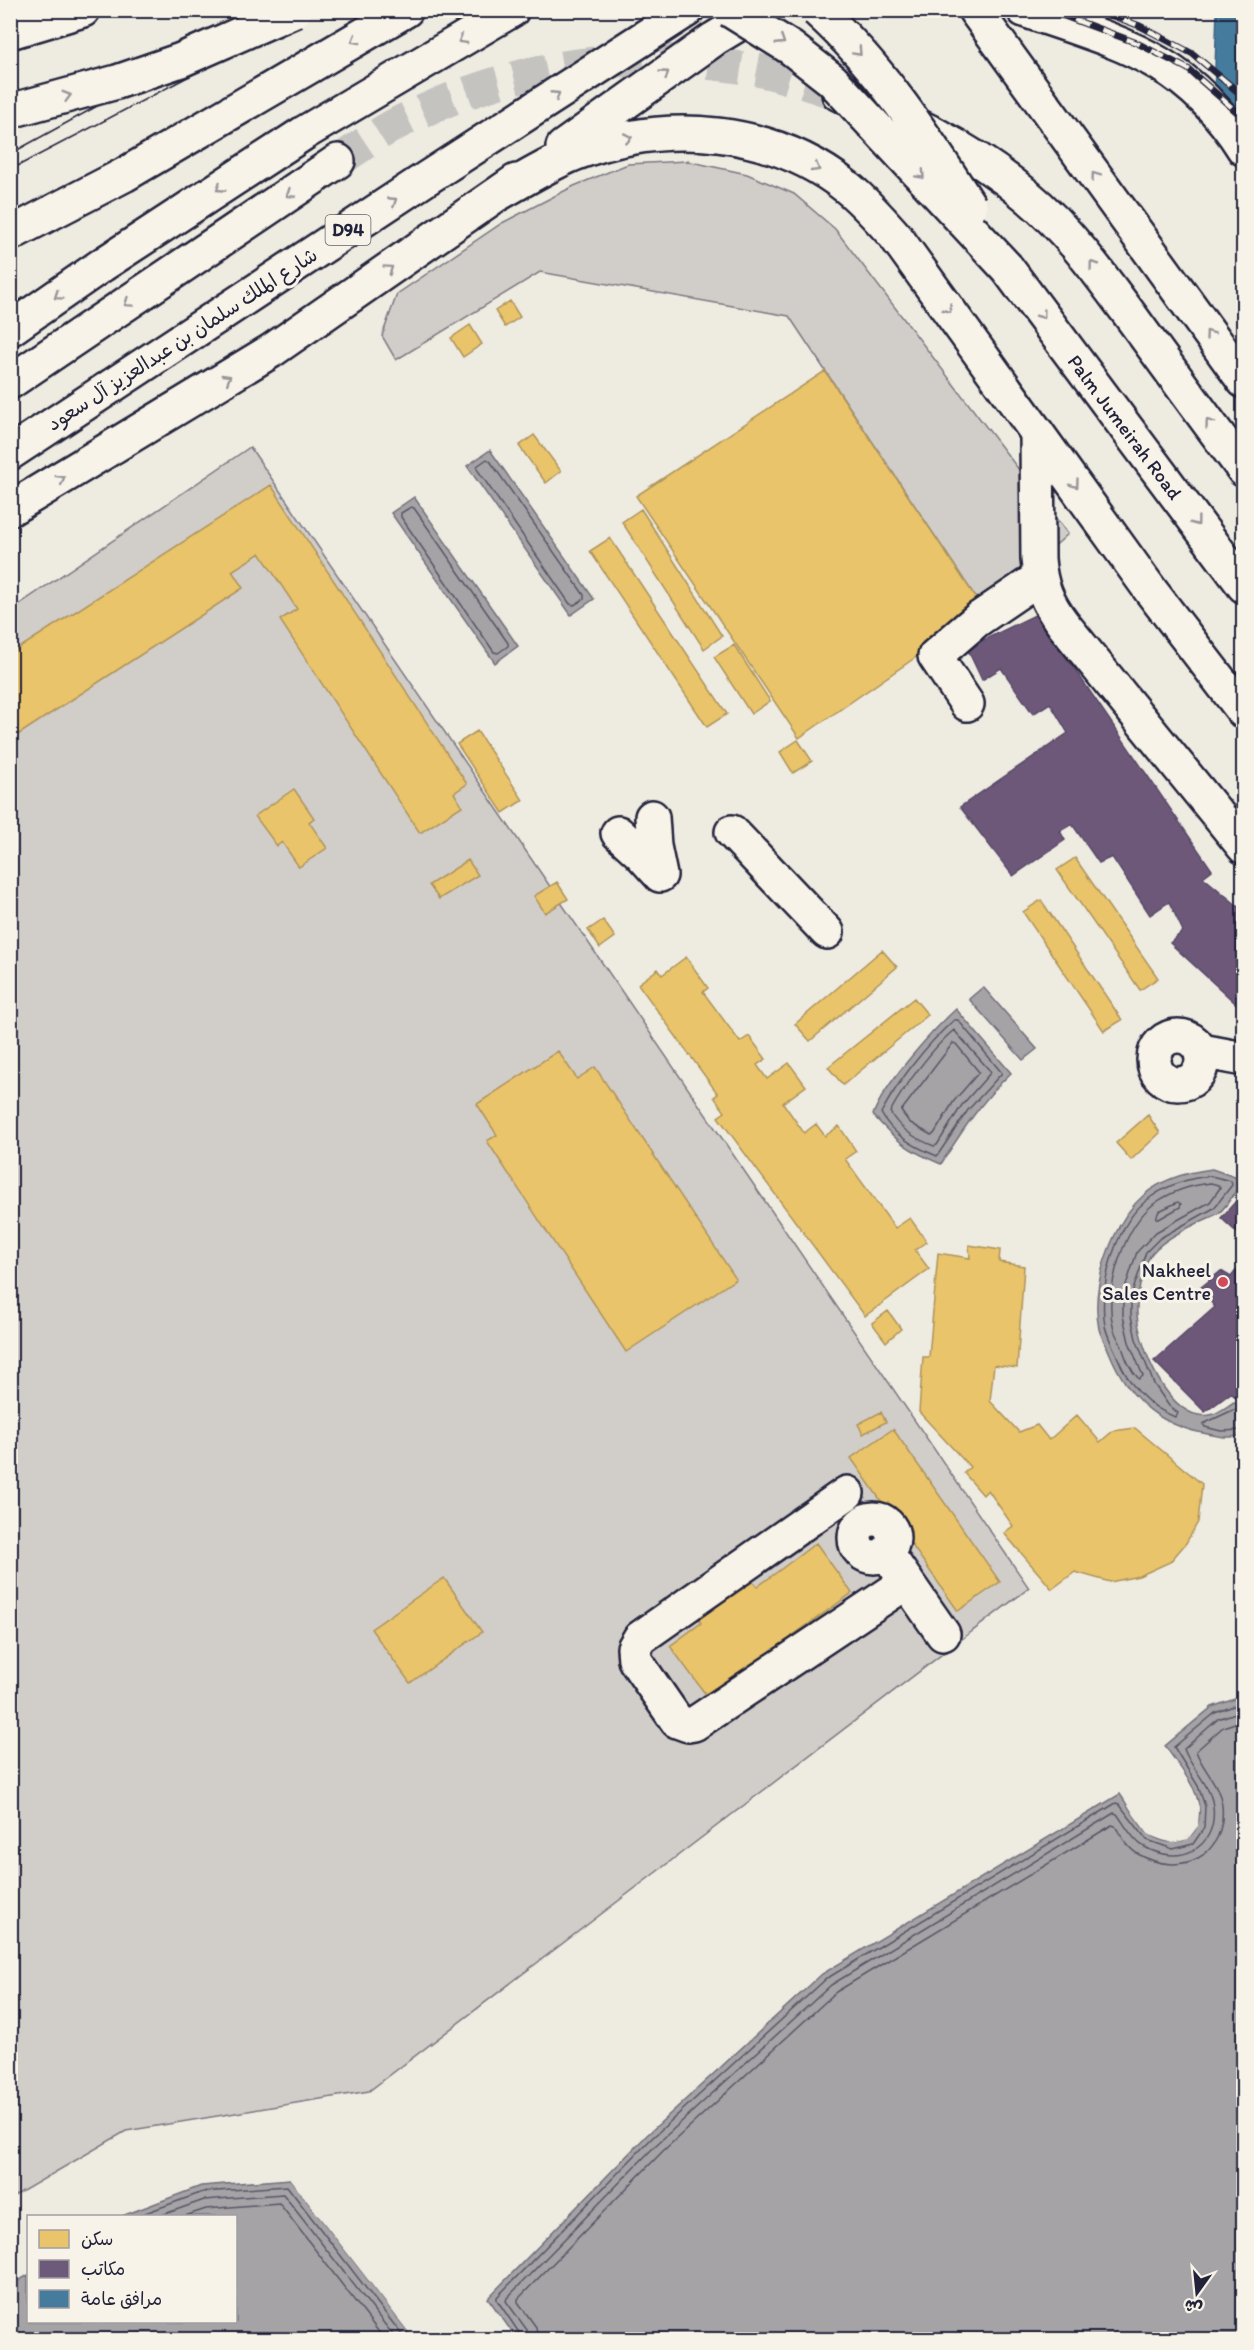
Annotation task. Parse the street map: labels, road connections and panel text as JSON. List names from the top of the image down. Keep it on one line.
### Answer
{"streets":{"main road":["D94","شارع الملك سلمان بن عبدالعزيز آل سعود","Palm Jumeirah Road"]},"places":["Nakheel Sales Centre"],"legend":["سكن","مكاتب","مرافق عامة"],"north":"bottom"}
